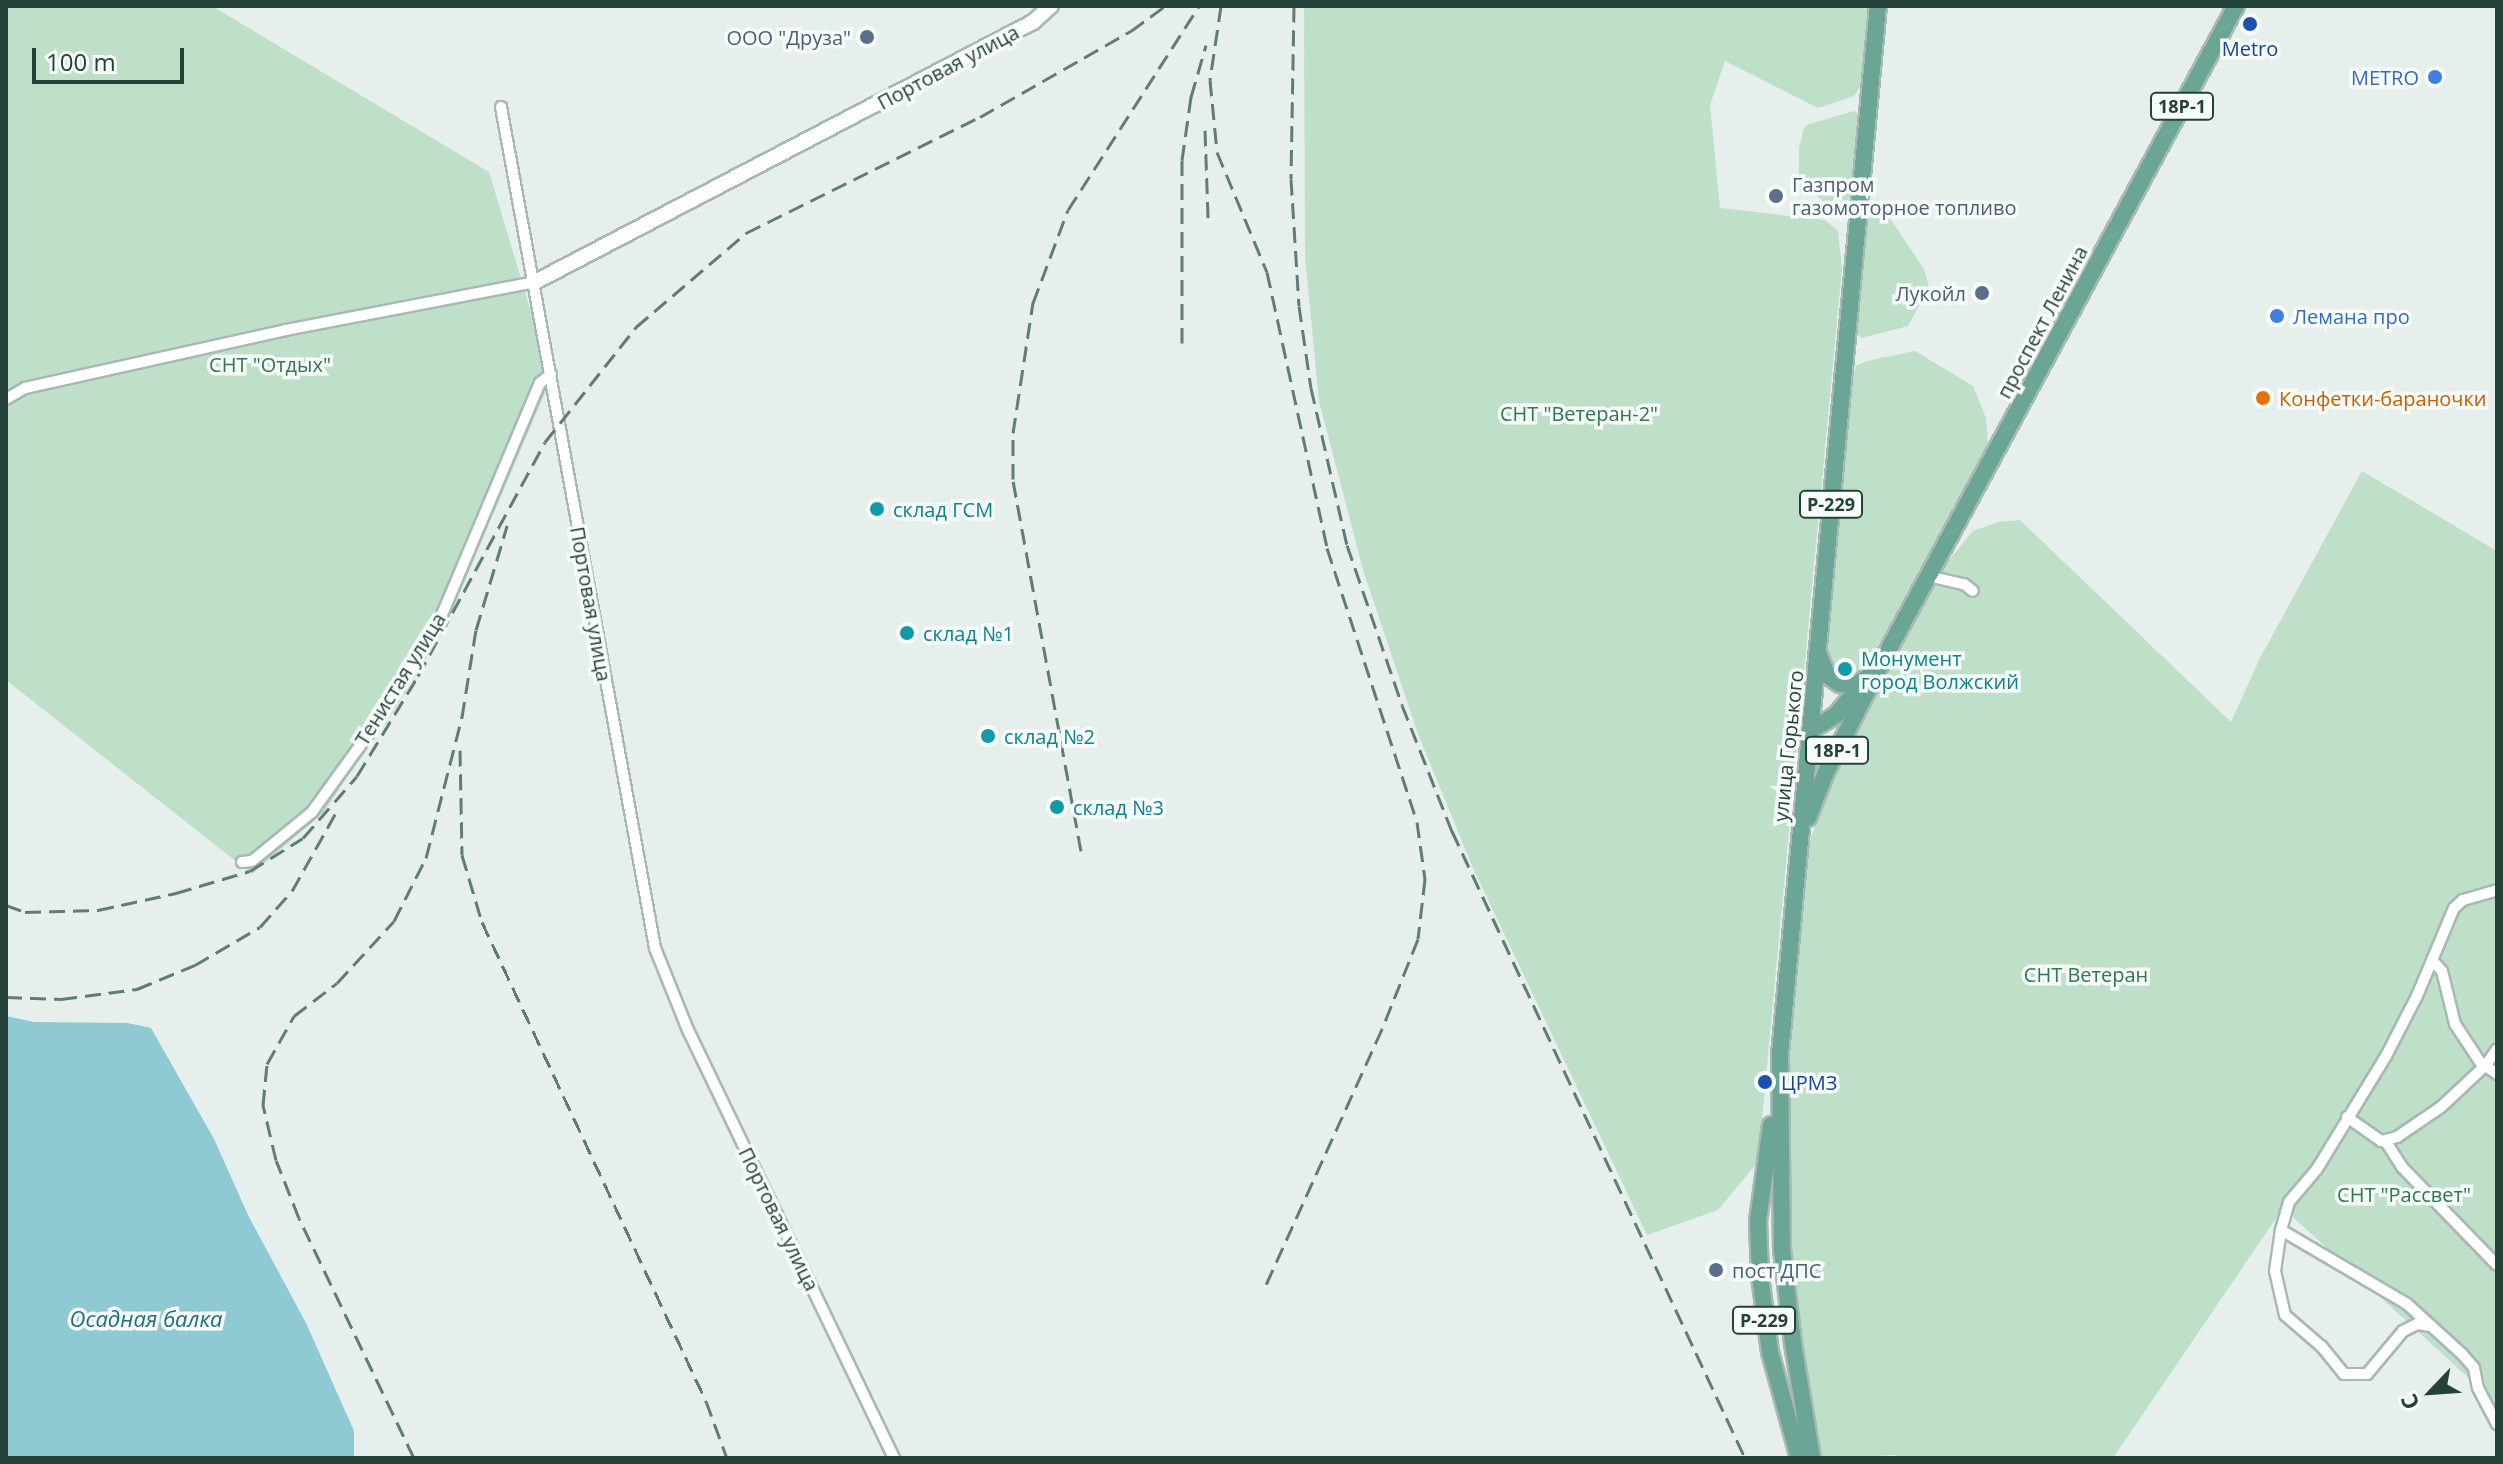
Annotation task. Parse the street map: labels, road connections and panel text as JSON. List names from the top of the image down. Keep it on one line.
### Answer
{"streets":{"main road":["18Р-1","проспект Ленина","Р-229","улица Горького"],"street":["Портовая улица","Тенистая улица"]},"crossings":[["Портовая улица","Тенистая улица"],["проспект Ленина","Р-229"],["проспект Ленина","улица Горького"],["Р-229","улица Горького"]],"water":["Осадная балка"],"parks":["СНТ \"Отдых\"","СНТ \"Ветеран-2\"","СНТ Ветеран","СНТ \"Рассвет\""],"places":["Metro","ООО \"Друза\"","METRO","Газпром газомоторное топливо","Лукойл","Лемана про","Конфетки-бараночки","склад ГСМ","склад №1","Монумент город Волжский","склад №2","склад №3","ЦРМЗ","пост ДПС"],"scale_bar":"100 m","north":"bottom left"}
